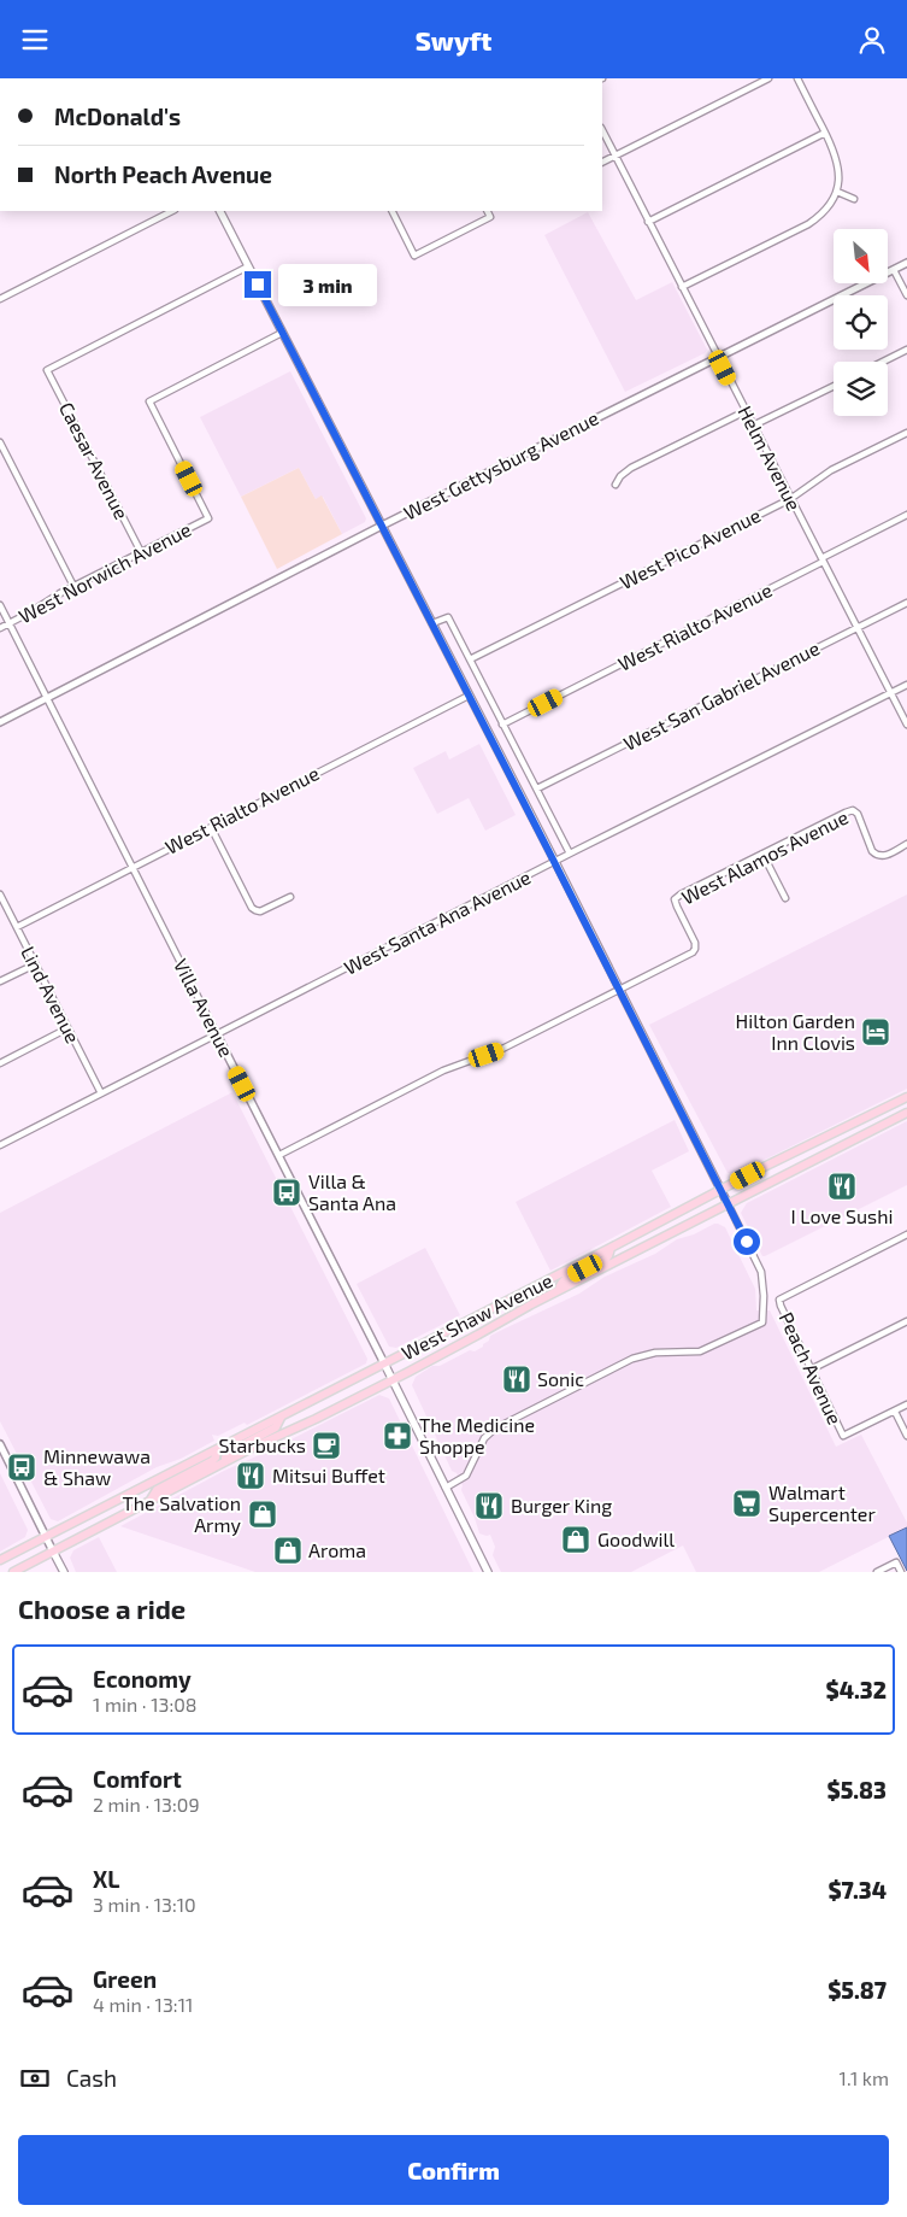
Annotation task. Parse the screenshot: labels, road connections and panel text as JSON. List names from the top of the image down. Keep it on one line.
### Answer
{"streets":{"main road":["Villa Avenue","West Shaw Avenue"],"street":["Helm Avenue","Caesar Avenue","West Gettysburg Avenue","West Pico Avenue","West Norwich Avenue","West Rialto Avenue","West San Gabriel Avenue","West Alamos Avenue","West Santa Ana Avenue","Lind Avenue","Peach Avenue"]},"crossings":[["Helm Avenue","West Gettysburg Avenue"],["Helm Avenue","West Pico Avenue"],["Helm Avenue","West Rialto Avenue"],["Helm Avenue","West San Gabriel Avenue"],["Helm Avenue","West Santa Ana Avenue"],["Caesar Avenue","West Norwich Avenue"],["West Gettysburg Avenue","Villa Avenue"],["West Norwich Avenue","Villa Avenue"],["West Rialto Avenue","Lind Avenue"],["West Rialto Avenue","Villa Avenue"],["West Alamos Avenue","Villa Avenue"],["West Santa Ana Avenue","Lind Avenue"],["West Santa Ana Avenue","Villa Avenue"],["Villa Avenue","West Shaw Avenue"]],"places":{"hotel":["Hilton Garden Inn Clovis"],"restaurant":["I Love Sushi","Sonic","Mitsui Buffet","Burger King"],"bus stop":["Villa & Santa Ana","Minnewawa & Shaw"],"pharmacy":["The Medicine Shoppe"],"cafe":["Starbucks"],"supermarket":["Walmart Supercenter"],"shop":["The Salvation Army","Goodwill","Aroma"]},"north":"bottom right","page":{"header":"Swyft","banner":["McDonald's","North Peach Avenue"],"bubble":"3 min","heading":"Choose a ride","list":[{"name":"Economy","note":"1 min · 13:08","value":"$4.32"},{"name":"Comfort","note":"2 min · 13:09","value":"$5.83"},{"name":"XL","note":"3 min · 13:10","value":"$7.34"},{"name":"Green","note":"4 min · 13:11","value":"$5.87"}],"pay":["Cash","1.1 km"],"buttons":"Confirm"}}
